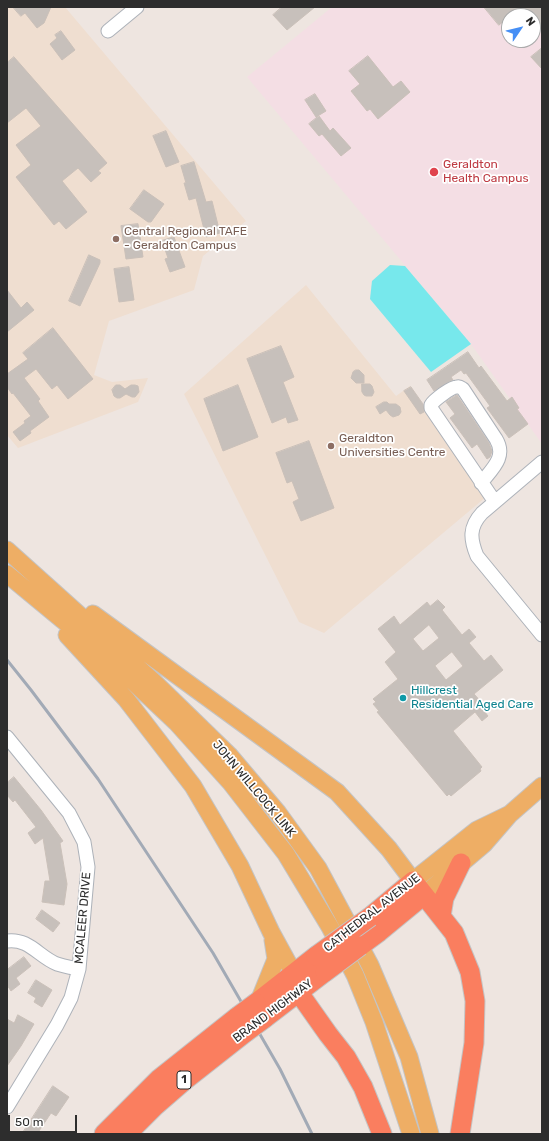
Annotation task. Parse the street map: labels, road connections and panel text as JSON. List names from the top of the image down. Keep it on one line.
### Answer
{"streets":{"highway":["CATHEDRAL AVENUE","BRAND HIGHWAY","1"],"main road":["JOHN WILLCOCK LINK"],"street":["MCALEER DRIVE"]},"crossings":[["CATHEDRAL AVENUE","BRAND HIGHWAY"]],"places":["Geraldton Health Campus","Central Regional TAFE - Geraldton Campus","Geraldton Universities Centre","Hillcrest Residential Aged Care"],"scale_bar":"50 m","north":"top right"}
